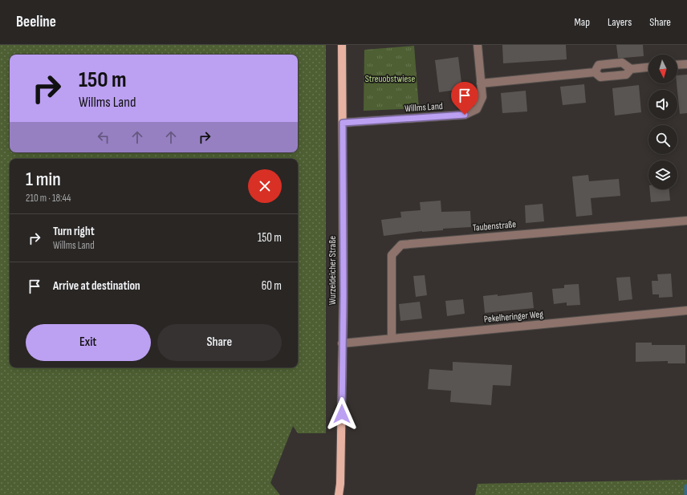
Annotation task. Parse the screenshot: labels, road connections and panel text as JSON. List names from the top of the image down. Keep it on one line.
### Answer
{"streets":{"main road":["Wurzeldeicher Straße"],"street":["Willms Land","Taubenstraße","Pekelheringer Weg"]},"crossings":[["Willms Land","Wurzeldeicher Straße"],["Taubenstraße","Pekelheringer Weg"],["Wurzeldeicher Straße","Pekelheringer Weg"]],"parks":["Streuobstwiese"],"north":"bottom","page":{"header":"Beeline","nav":["Map","Layers","Share"],"turn":["150 m","Willms Land"],"heading":["1 min","210 m · 18:44"],"list":[{"name":"Turn right","note":"Willms Land","value":"150 m"},{"name":"Arrive at destination","value":"60 m"}],"buttons":["Exit","Share"]}}
